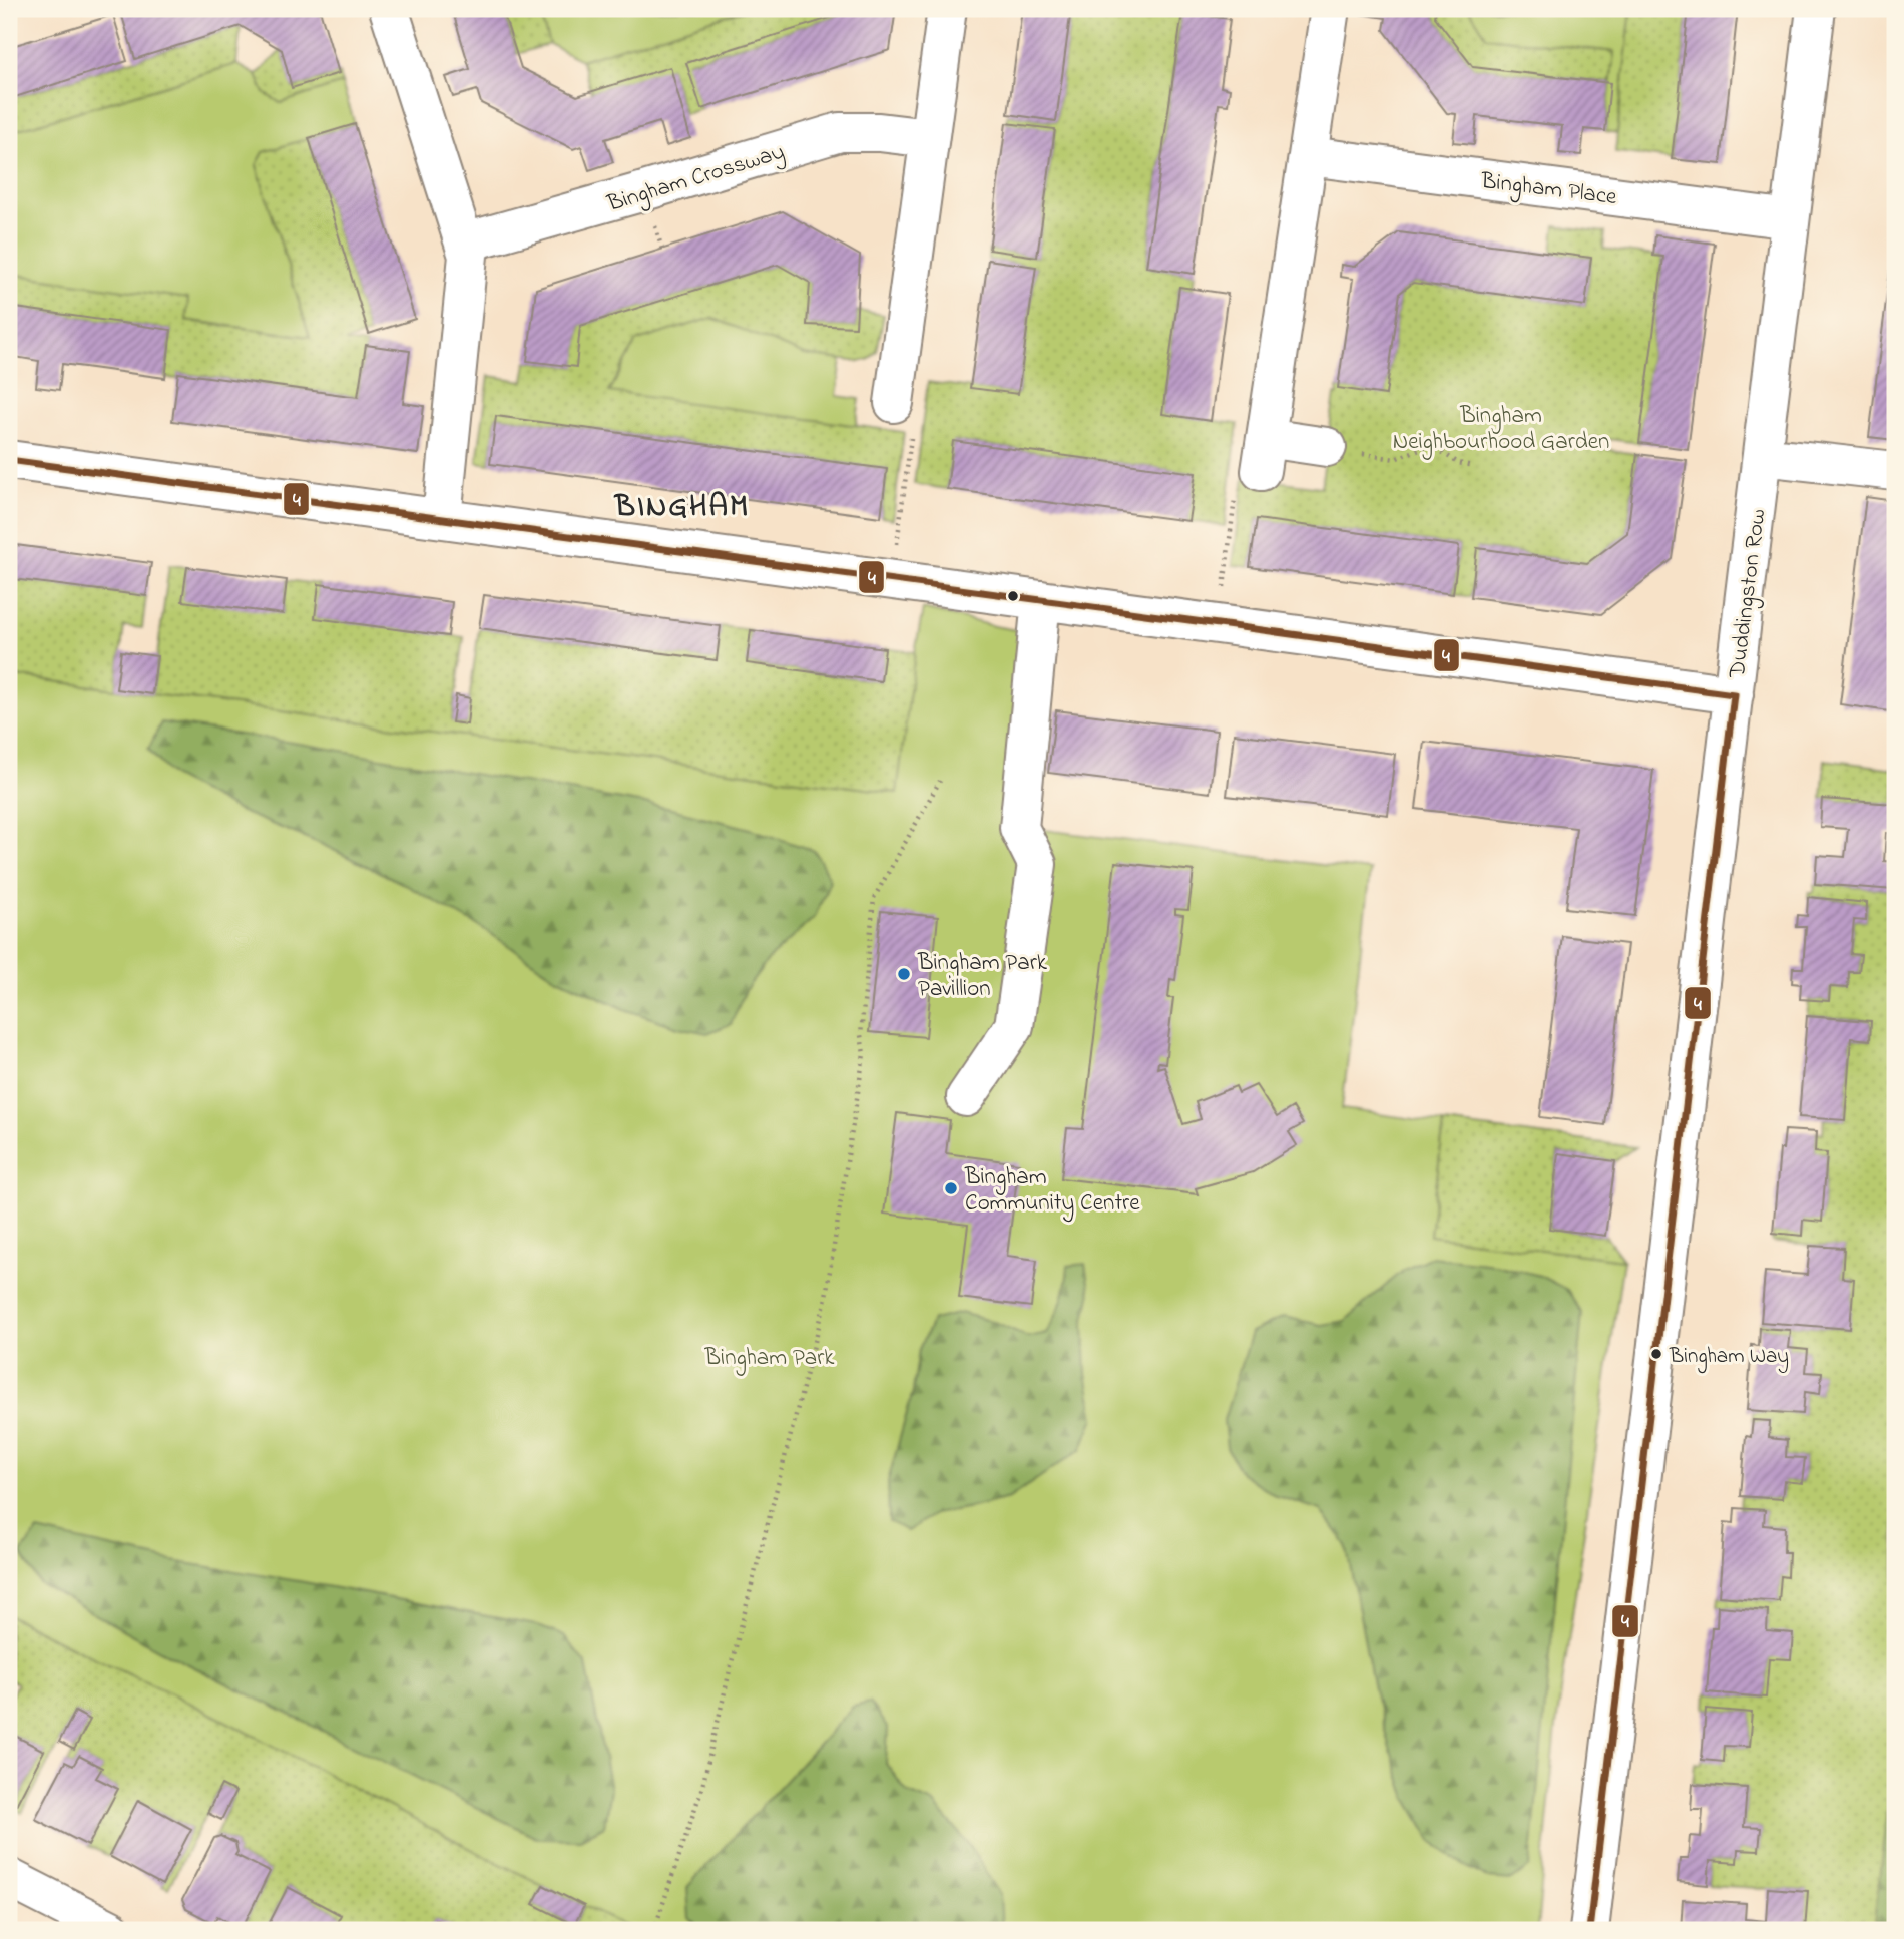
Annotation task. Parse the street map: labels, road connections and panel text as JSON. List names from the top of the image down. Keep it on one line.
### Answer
{"streets":{"street":["Bingham Crossway","Bingham Place","Duddingston Row"]},"crossings":[["Bingham Place","Duddingston Row"]],"districts":["BINGHAM"],"parks":["Bingham Neighbourhood Garden","Bingham Park"],"places":["Bingham Park Pavillion","Bingham Community Centre","Bingham Way"],"lines":["transit line 4"]}
